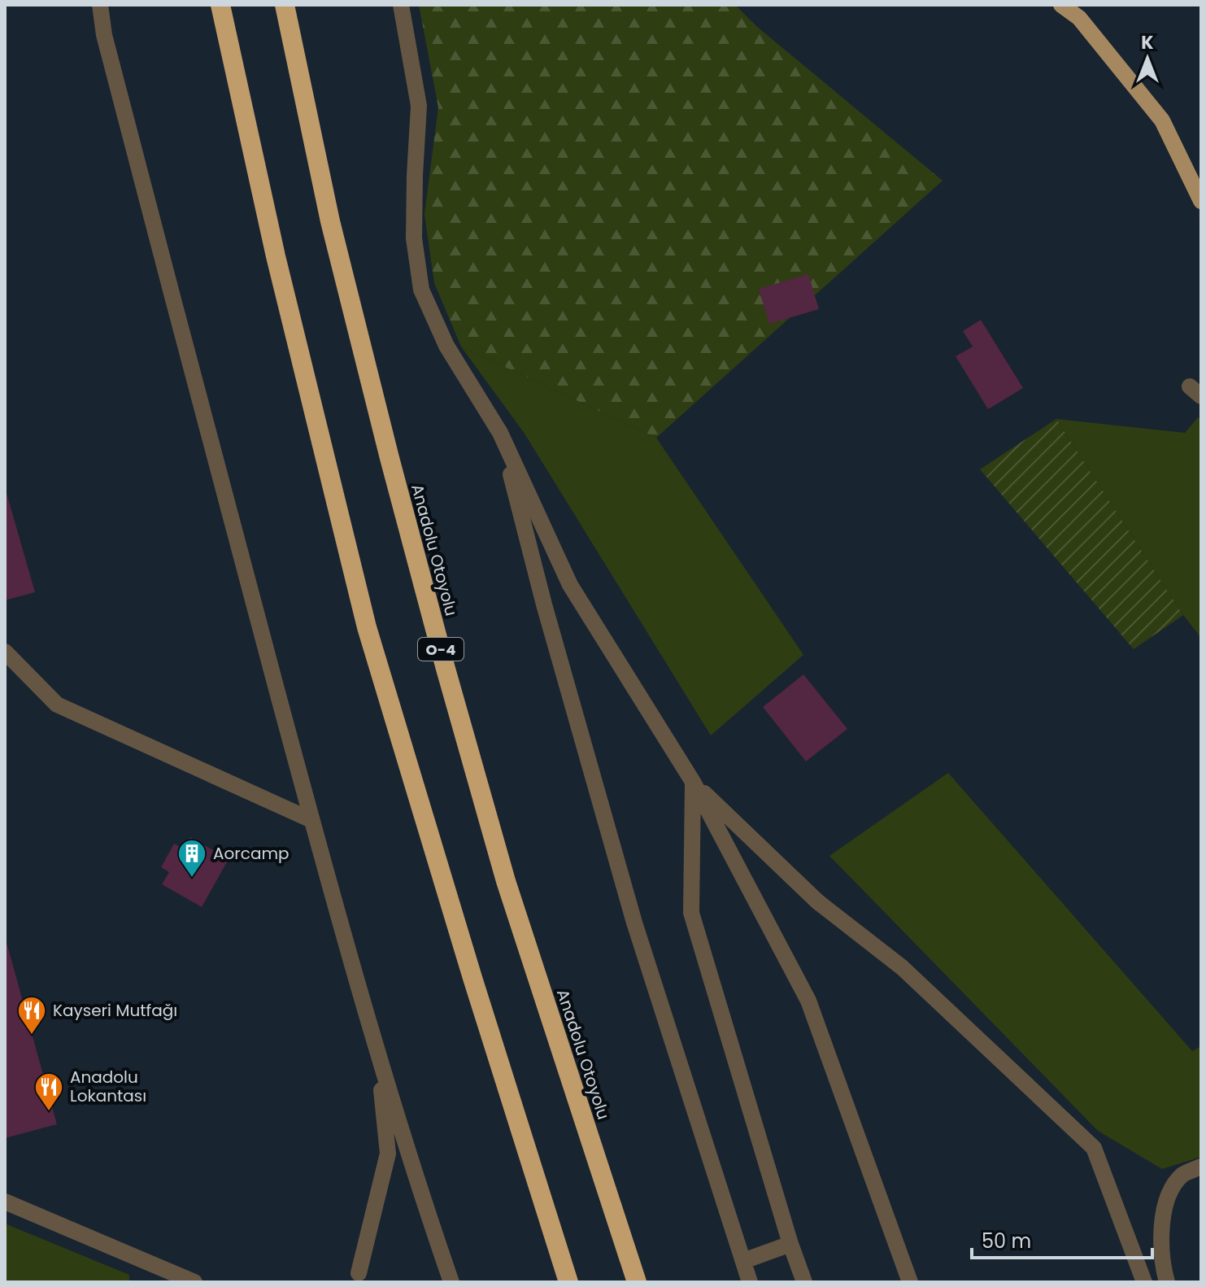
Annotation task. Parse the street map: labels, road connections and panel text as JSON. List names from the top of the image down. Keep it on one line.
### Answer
{"streets":{"highway":["Anadolu Otoyolu","O-4"]},"places":{"building":["Aorcamp"],"restaurant":["Kayseri Mutfağı","Anadolu Lokantası"]},"scale_bar":"50 m","north":"top"}
